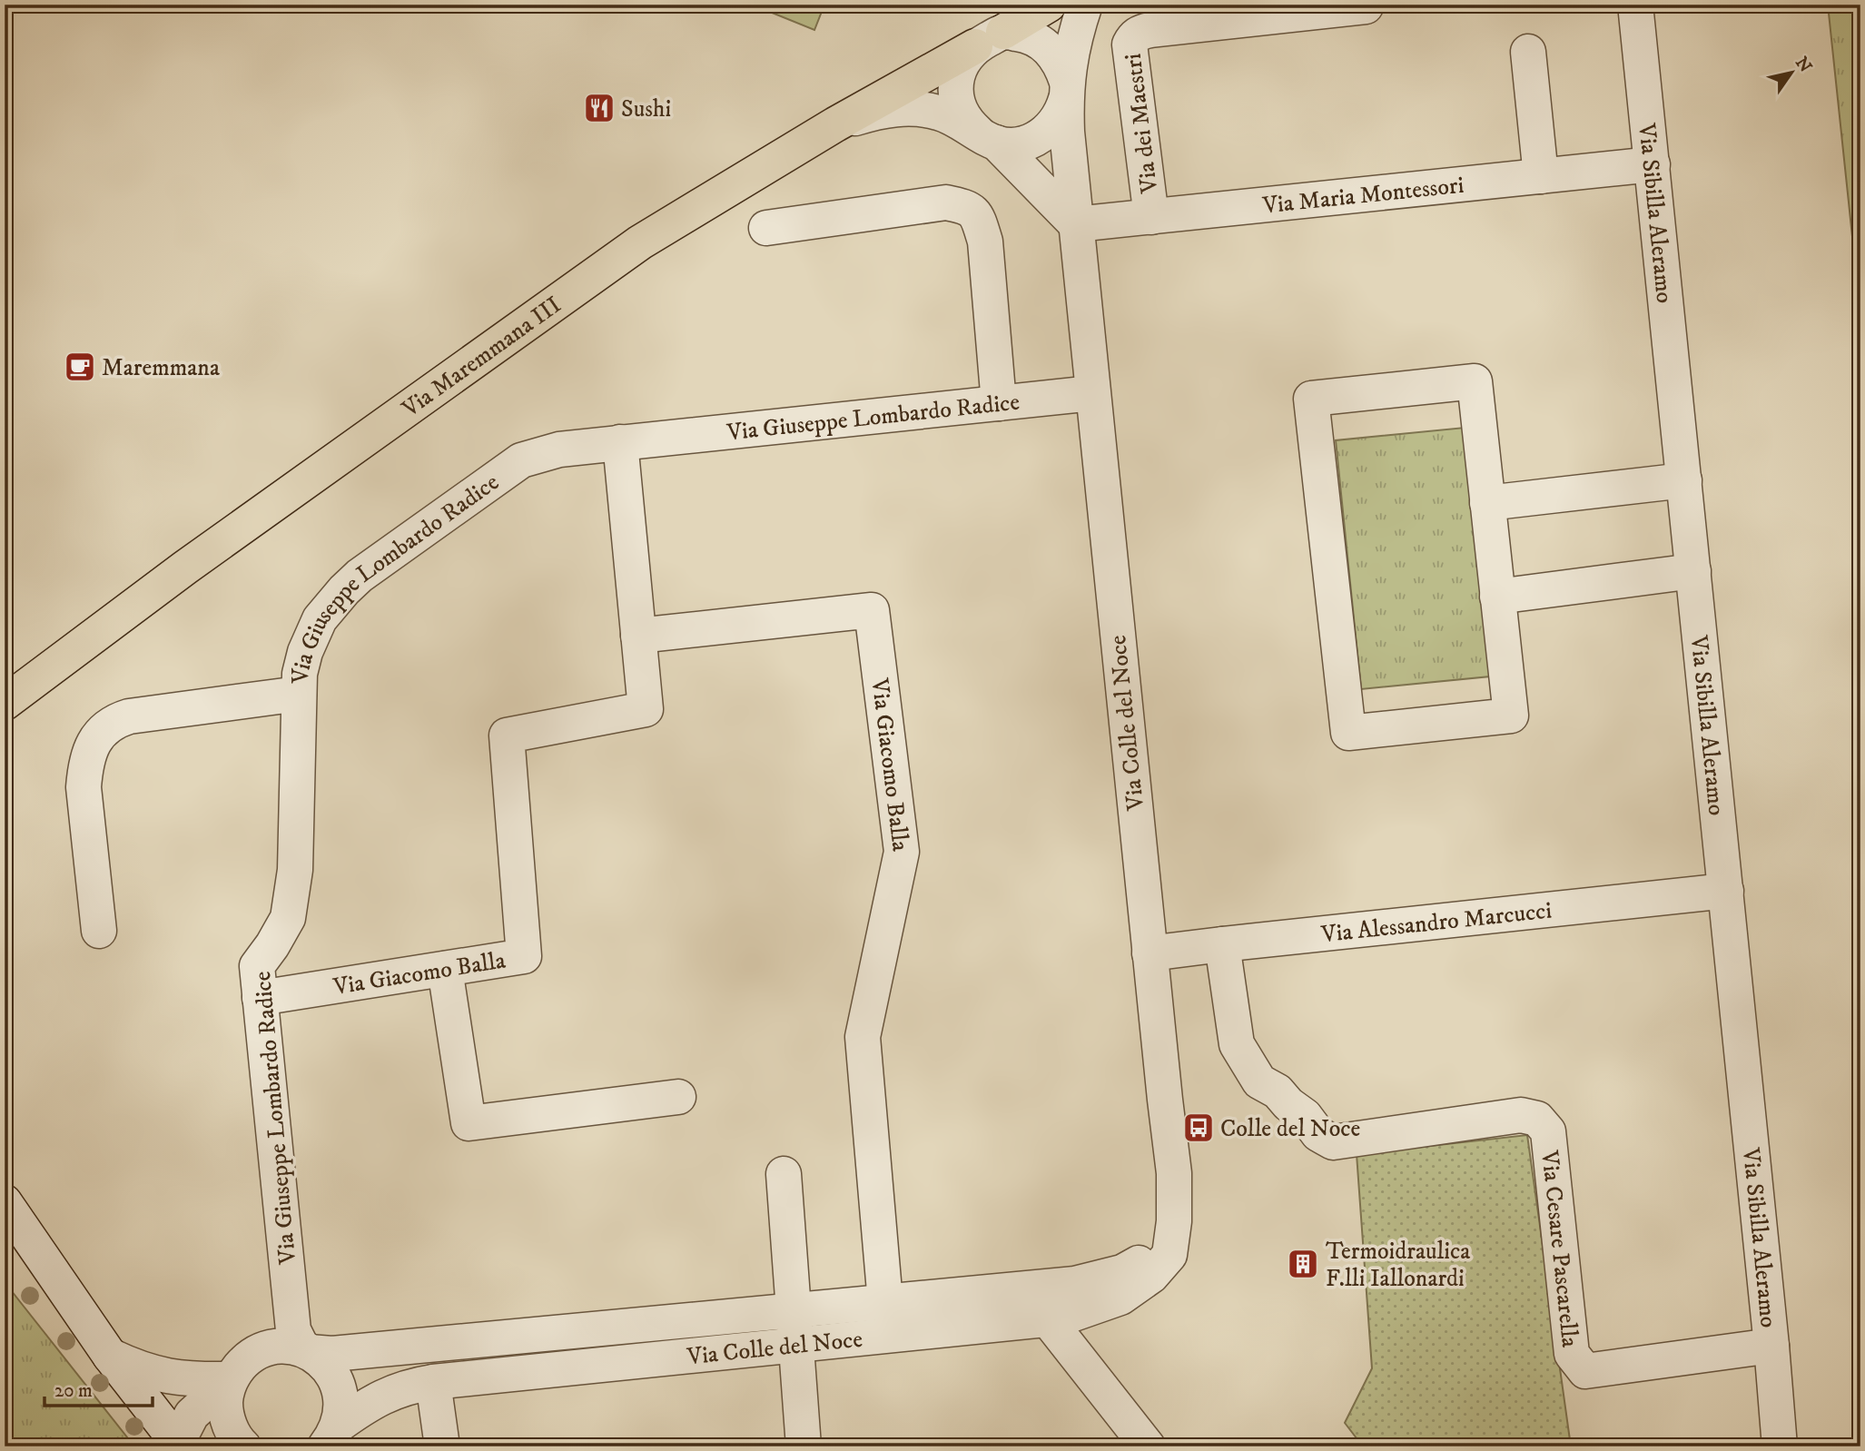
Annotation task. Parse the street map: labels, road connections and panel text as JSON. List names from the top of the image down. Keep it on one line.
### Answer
{"streets":{"main road":["Via Maremmana III"],"street":["Via dei Maestri","Via Maria Montessori","Via Sibilla Aleramo","Via Giuseppe Lombardo Radice","Via Colle del Noce","Via Giacomo Balla","Via Alessandro Marcucci","Via Cesare Pascarella"]},"crossings":[["Via dei Maestri","Via Maria Montessori"],["Via Maria Montessori","Via Sibilla Aleramo"],["Via Maria Montessori","Via Colle del Noce"],["Via Sibilla Aleramo","Via Alessandro Marcucci"],["Via Sibilla Aleramo","Via Cesare Pascarella"],["Via Maremmana III","Via Colle del Noce"],["Via Giuseppe Lombardo Radice","Via Colle del Noce"],["Via Giuseppe Lombardo Radice","Via Giacomo Balla"],["Via Colle del Noce","Via Giacomo Balla"],["Via Colle del Noce","Via Alessandro Marcucci"],["Via Alessandro Marcucci","Via Cesare Pascarella"]],"places":{"restaurant":["Sushi"],"cafe":["Maremmana"],"bus stop":["Colle del Noce"],"building":["Termoidraulica F.lli Iallonardi"]},"scale_bar":"20 m","north":"top right"}
